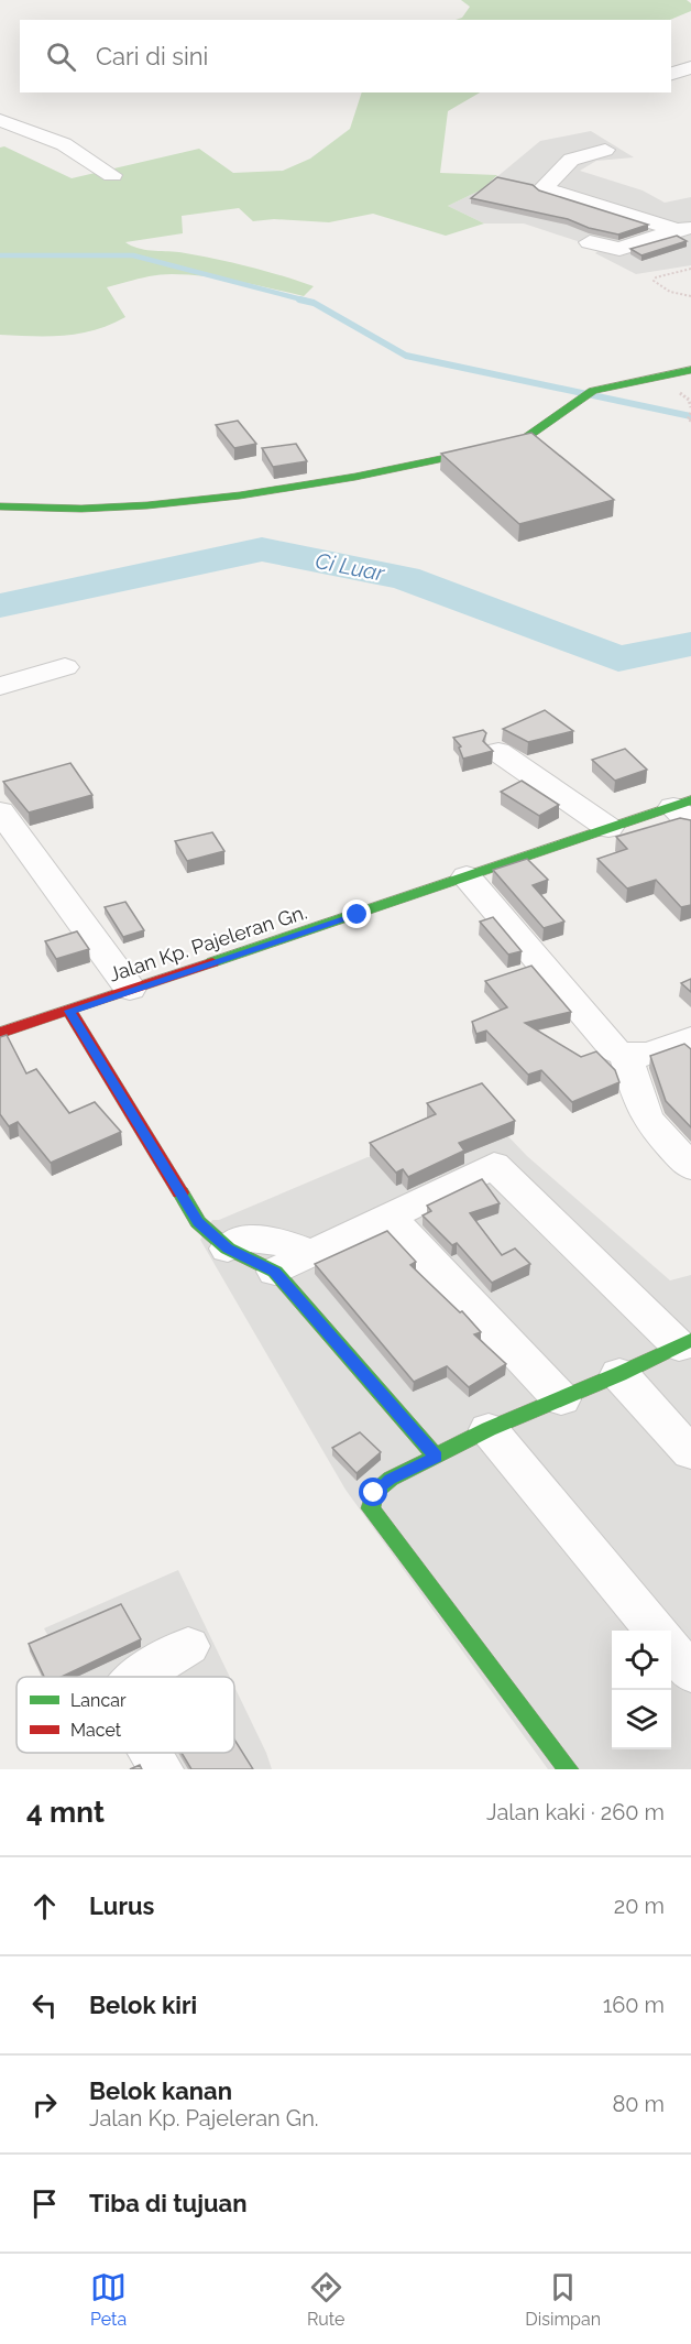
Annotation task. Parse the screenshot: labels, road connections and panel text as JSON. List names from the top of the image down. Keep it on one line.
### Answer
{"streets":{"street":["Jalan Kp. Pajeleran Gn."]},"water":["Ci Luar"],"legend":["Lancar","Macet"],"page":{"search":"Cari di sini","heading":["4 mnt","Jalan kaki · 260 m"],"list":[["Lurus","20 m"],["Belok kiri","160 m"],["Belok kanan","Jalan Kp. Pajeleran Gn.","80 m"],"Tiba di tujuan"],"nav":["Peta","Rute","Disimpan"]}}
